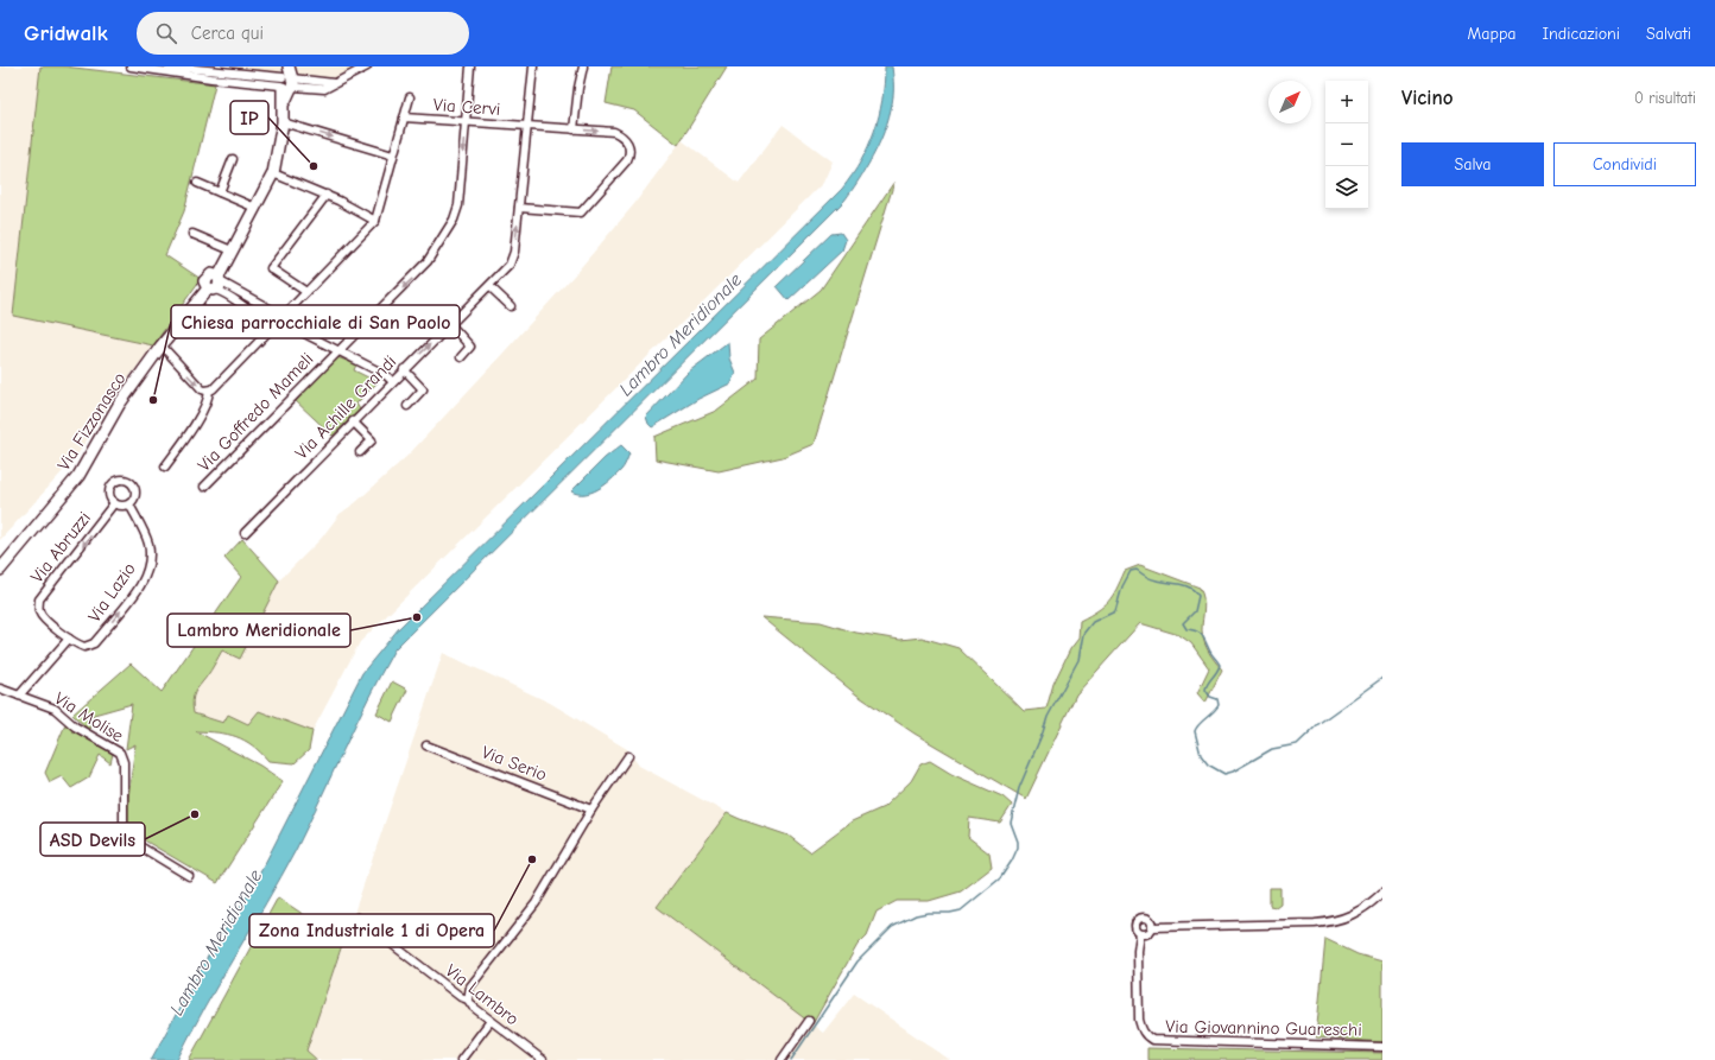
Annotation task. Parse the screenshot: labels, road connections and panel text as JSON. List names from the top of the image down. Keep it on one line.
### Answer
{"streets":{"main road":["Via Fizzonasco"],"street":["Via Cervi","Via Achille Grandi","Via Goffredo Mameli","Via Abruzzi","Via Lazio","Via Molise","Via Serio","Via Lambro","Via Giovannino Guareschi"]},"crossings":[["Via Cervi","Via Achille Grandi"],["Via Cervi","Via Goffredo Mameli"],["Via Abruzzi","Via Lazio"]],"one_way":["Via Goffredo Mameli"],"water":["Lambro Meridionale"],"places":["IP","Chiesa parrocchiale di San Paolo","Lambro Meridionale","ASD Devils","Zona Industriale 1 di Opera"],"north":"top right","page":{"header":"Gridwalk","search":"Cerca qui","nav":["Mappa","Indicazioni","Salvati"],"heading":["Vicino","0 risultati"],"map_buttons":["+","−"],"buttons":["Salva","Condividi"]}}
